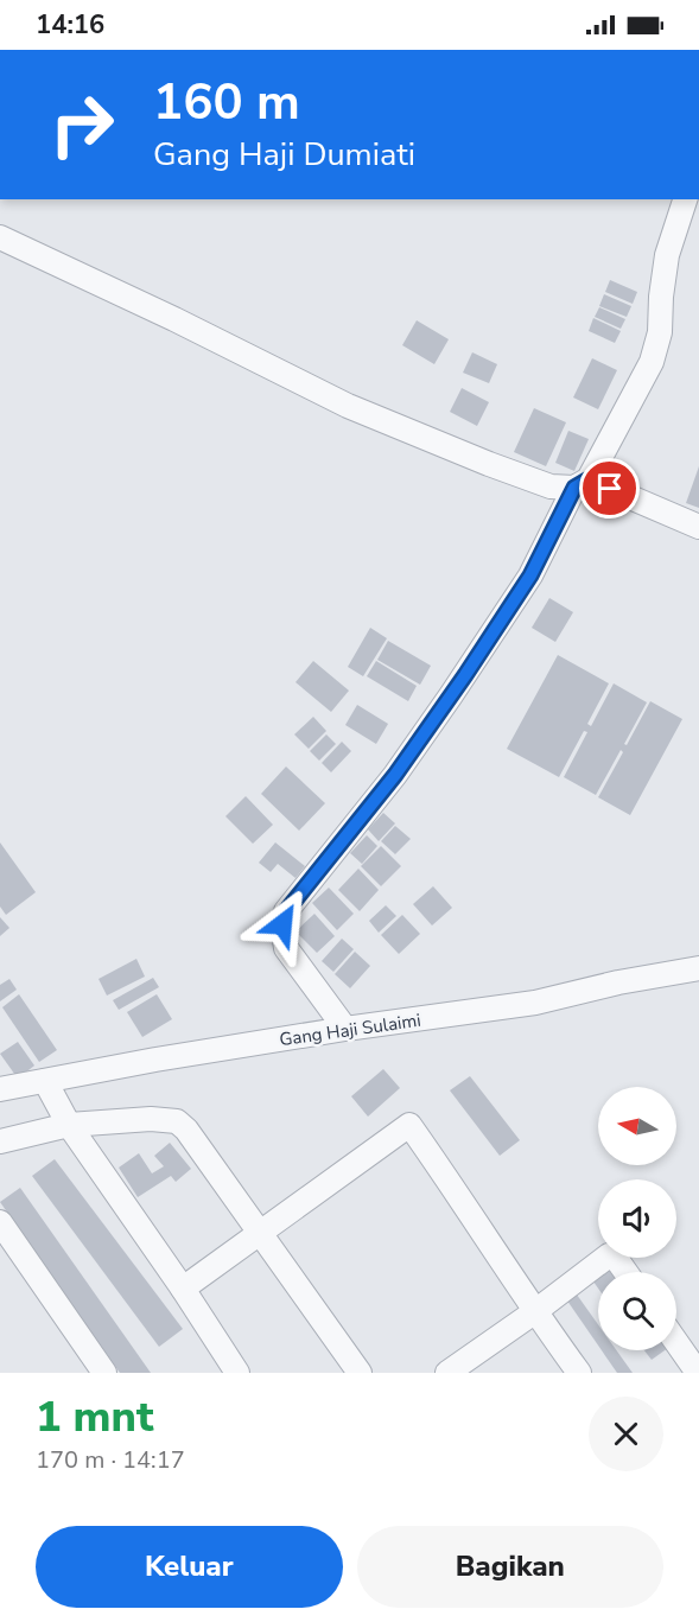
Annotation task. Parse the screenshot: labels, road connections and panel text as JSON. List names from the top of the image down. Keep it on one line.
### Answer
{"streets":{"street":["Gang Haji Sulaimi"]},"north":"left","page":{"status":"14:16","turn":["160 m","Gang Haji Dumiati"],"heading":["1 mnt","170 m · 14:17"],"buttons":["Keluar","Bagikan"]}}
